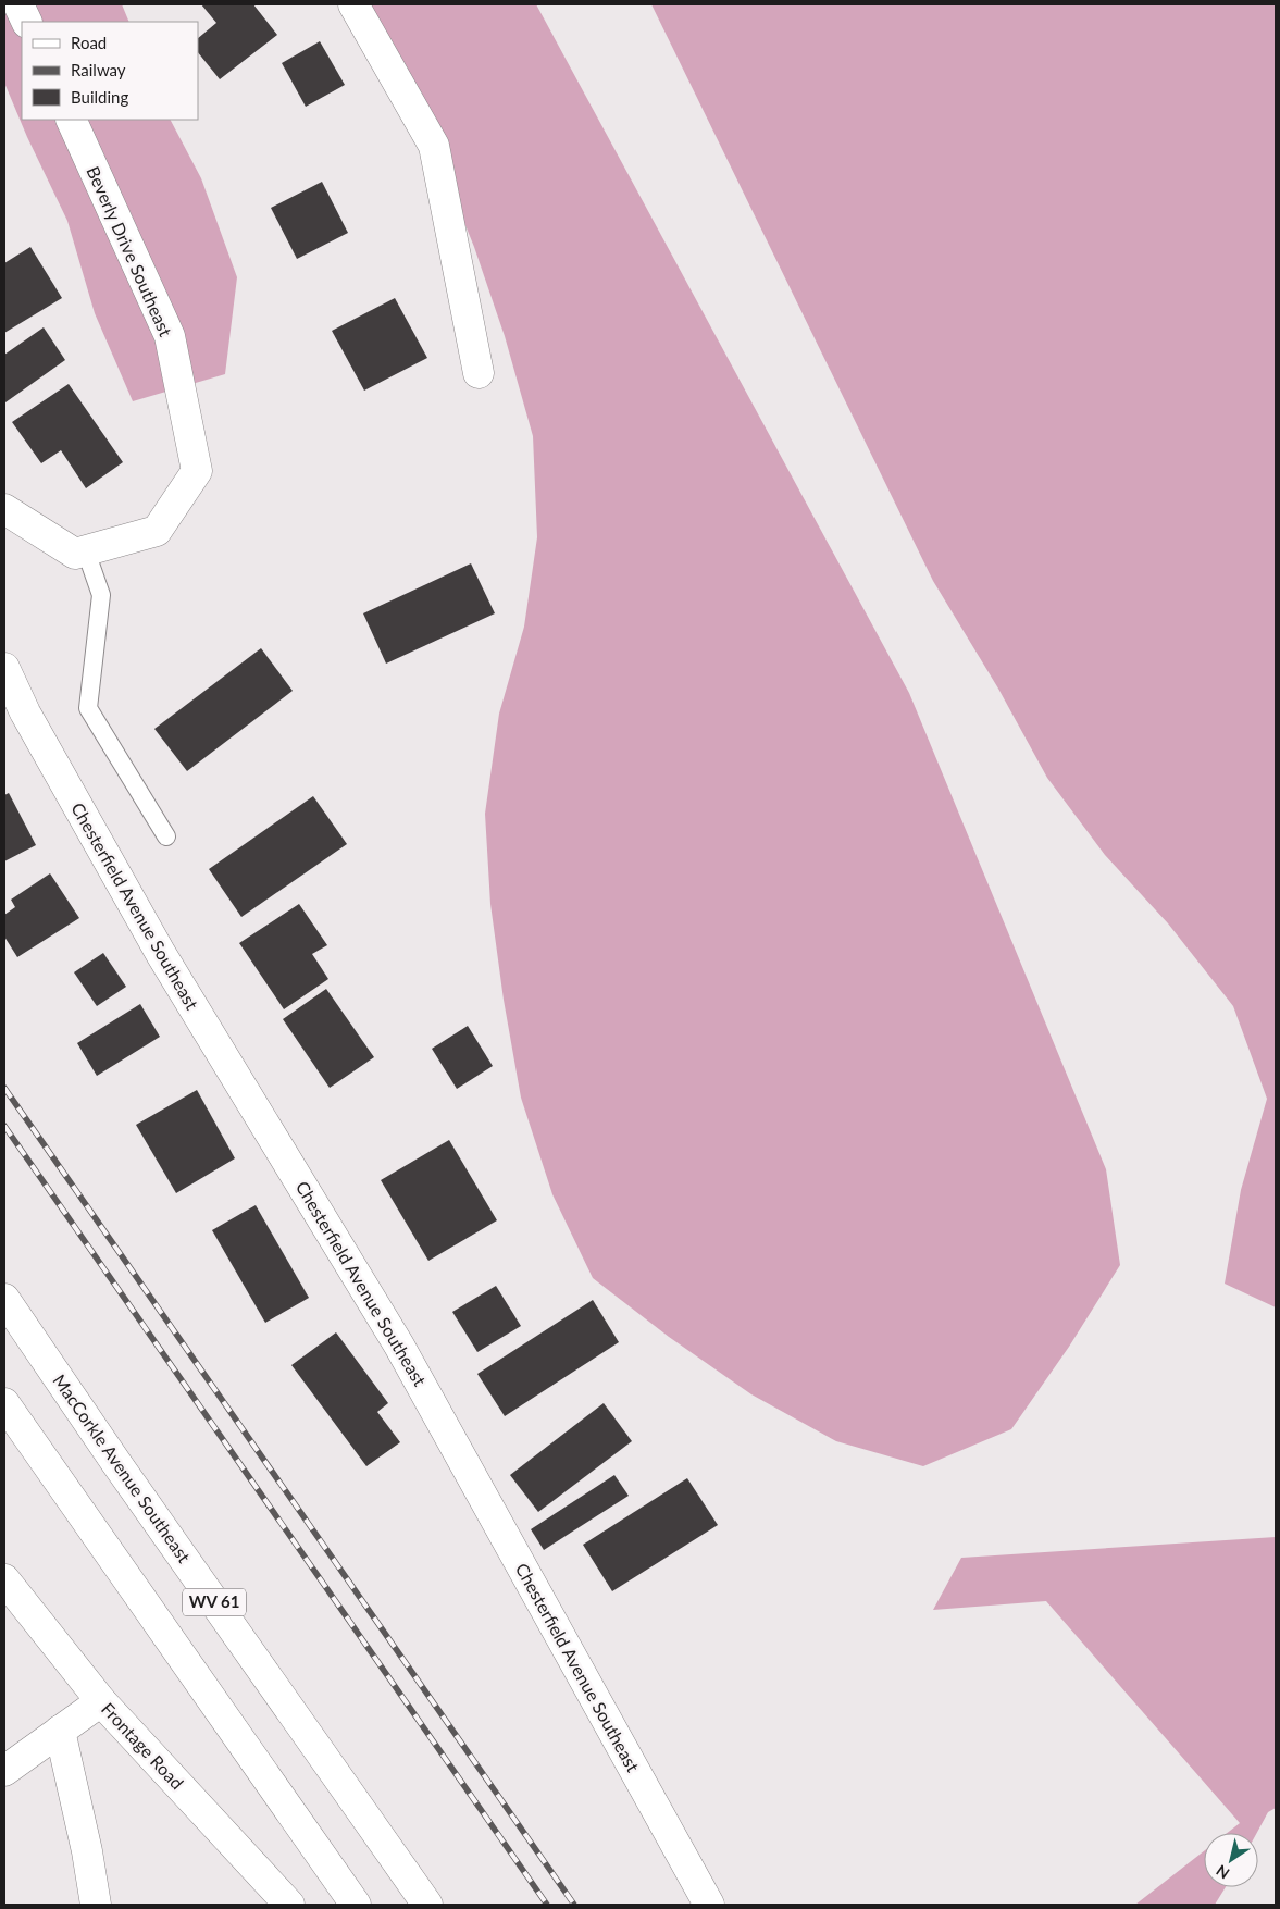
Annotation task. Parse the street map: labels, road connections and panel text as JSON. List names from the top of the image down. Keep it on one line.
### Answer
{"streets":{"street":["Beverly Drive Southeast","Chesterfield Avenue Southeast","MacCorkle Avenue Southeast","WV 61","Frontage Road"]},"legend":["Road","Railway","Building"],"north":"bottom left"}
